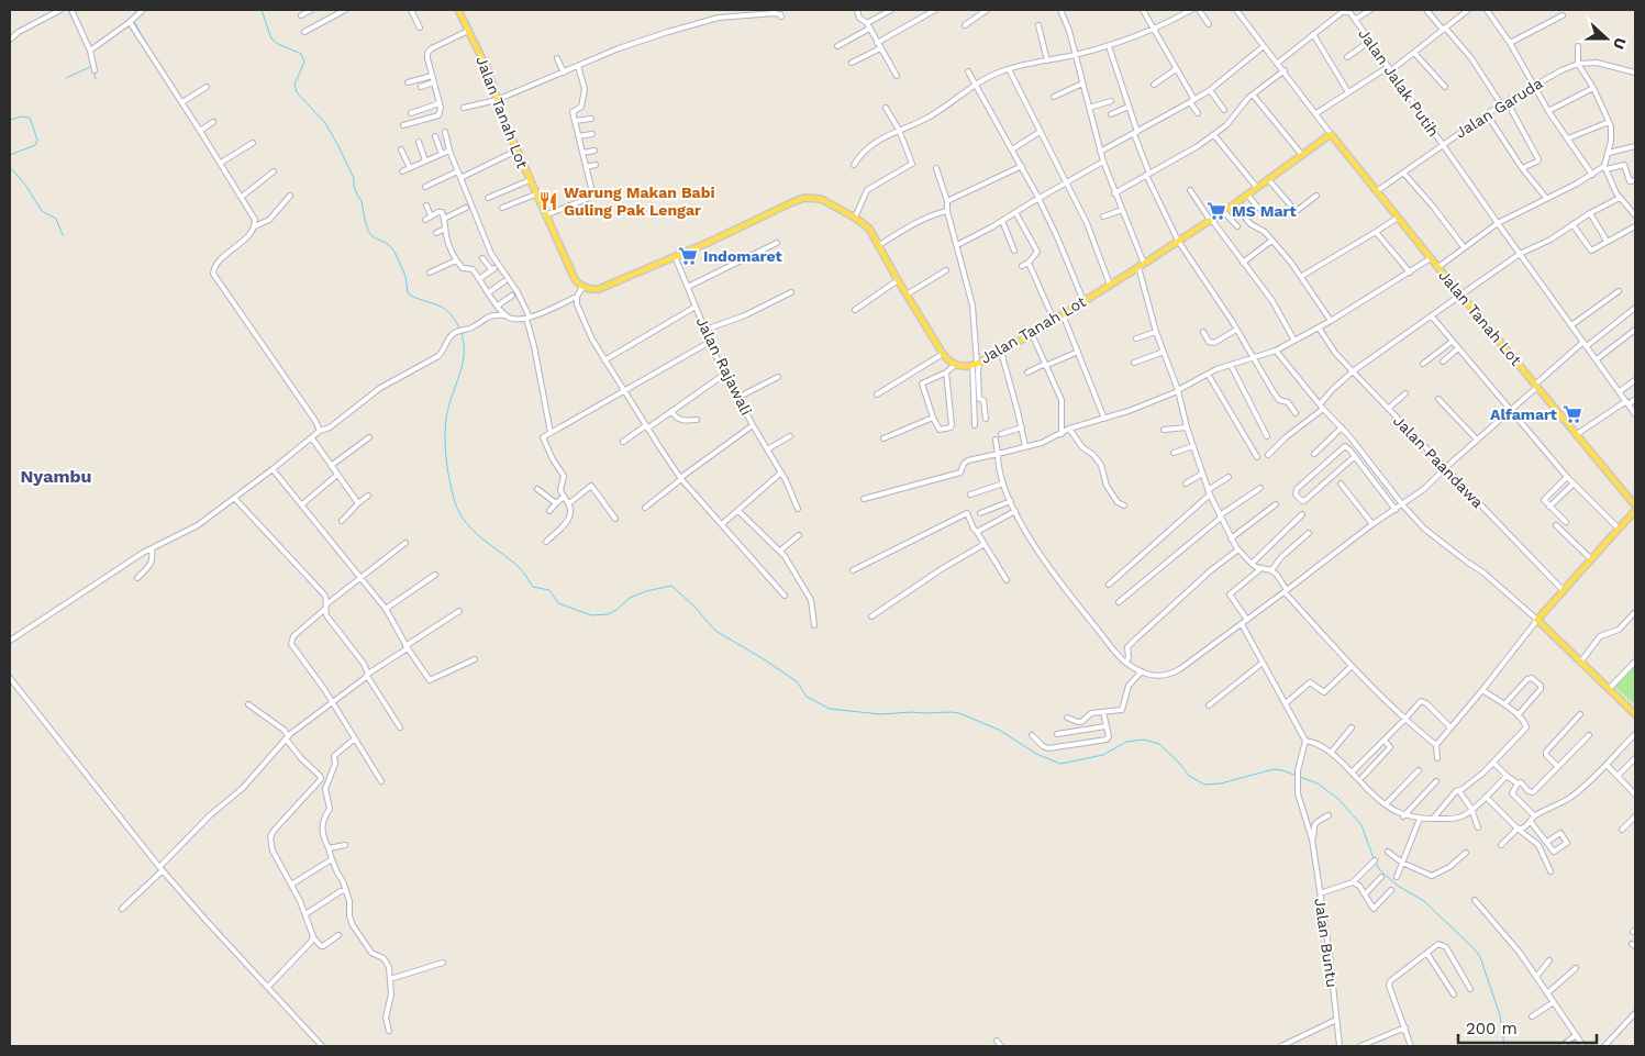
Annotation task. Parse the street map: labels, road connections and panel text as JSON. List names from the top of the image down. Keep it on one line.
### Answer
{"streets":{"main road":["Jalan Tanah Lot"],"street":["Jalan Jalak Putih","Jalan Garuda","Jalan Rajawali","Jalan Paandawa","Jalan Buntu"]},"crossings":[["Jalan Jalak Putih","Jalan Garuda"],["Jalan Garuda","Jalan Tanah Lot"]],"districts":["Nyambu"],"places":{"restaurant":["Warung Makan Babi Guling Pak Lengar"],"supermarket":["MS Mart","Indomaret","Alfamart"]},"scale_bar":"200 m","north":"right"}
